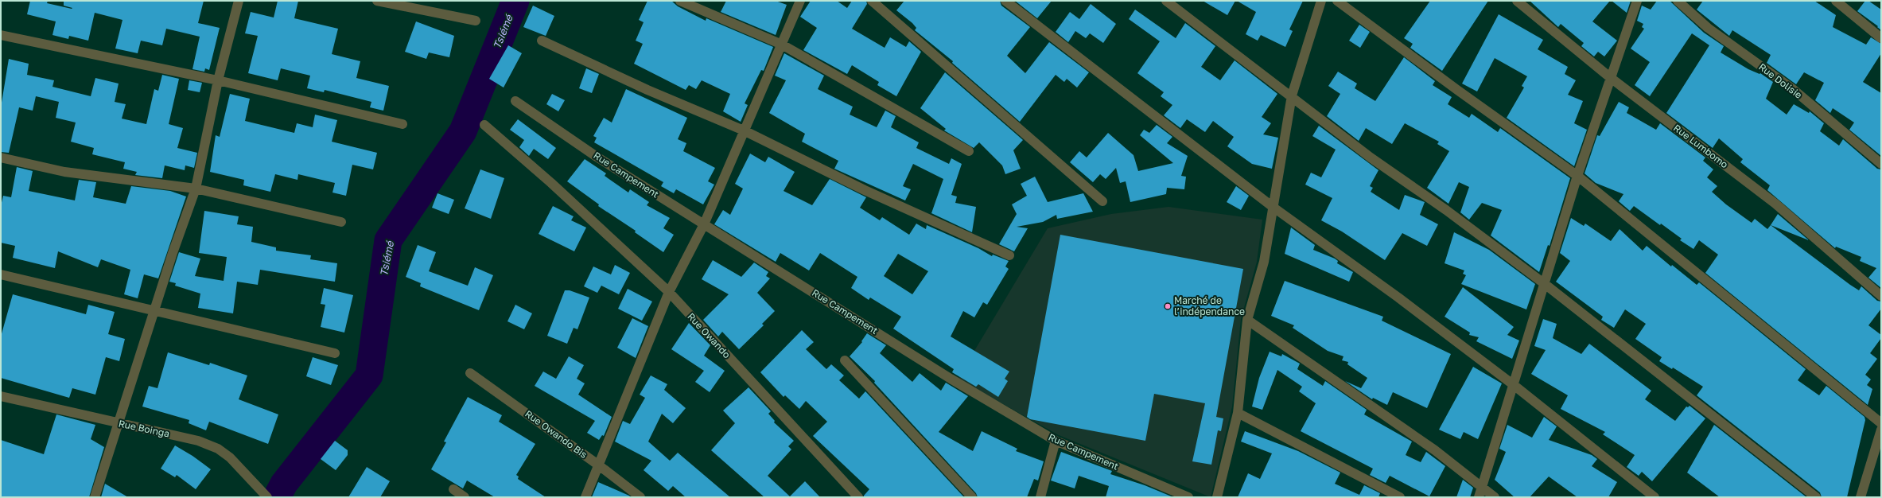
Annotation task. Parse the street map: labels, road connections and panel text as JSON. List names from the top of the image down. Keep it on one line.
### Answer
{"streets":{"street":["Rue Dolisie","Rue Lumbomo","Rue Campement","Rue Owando","Rue Boinga","Rue Owando Bis"]},"water":["Tsiémé"],"places":["Marché de l’indépendance"]}
